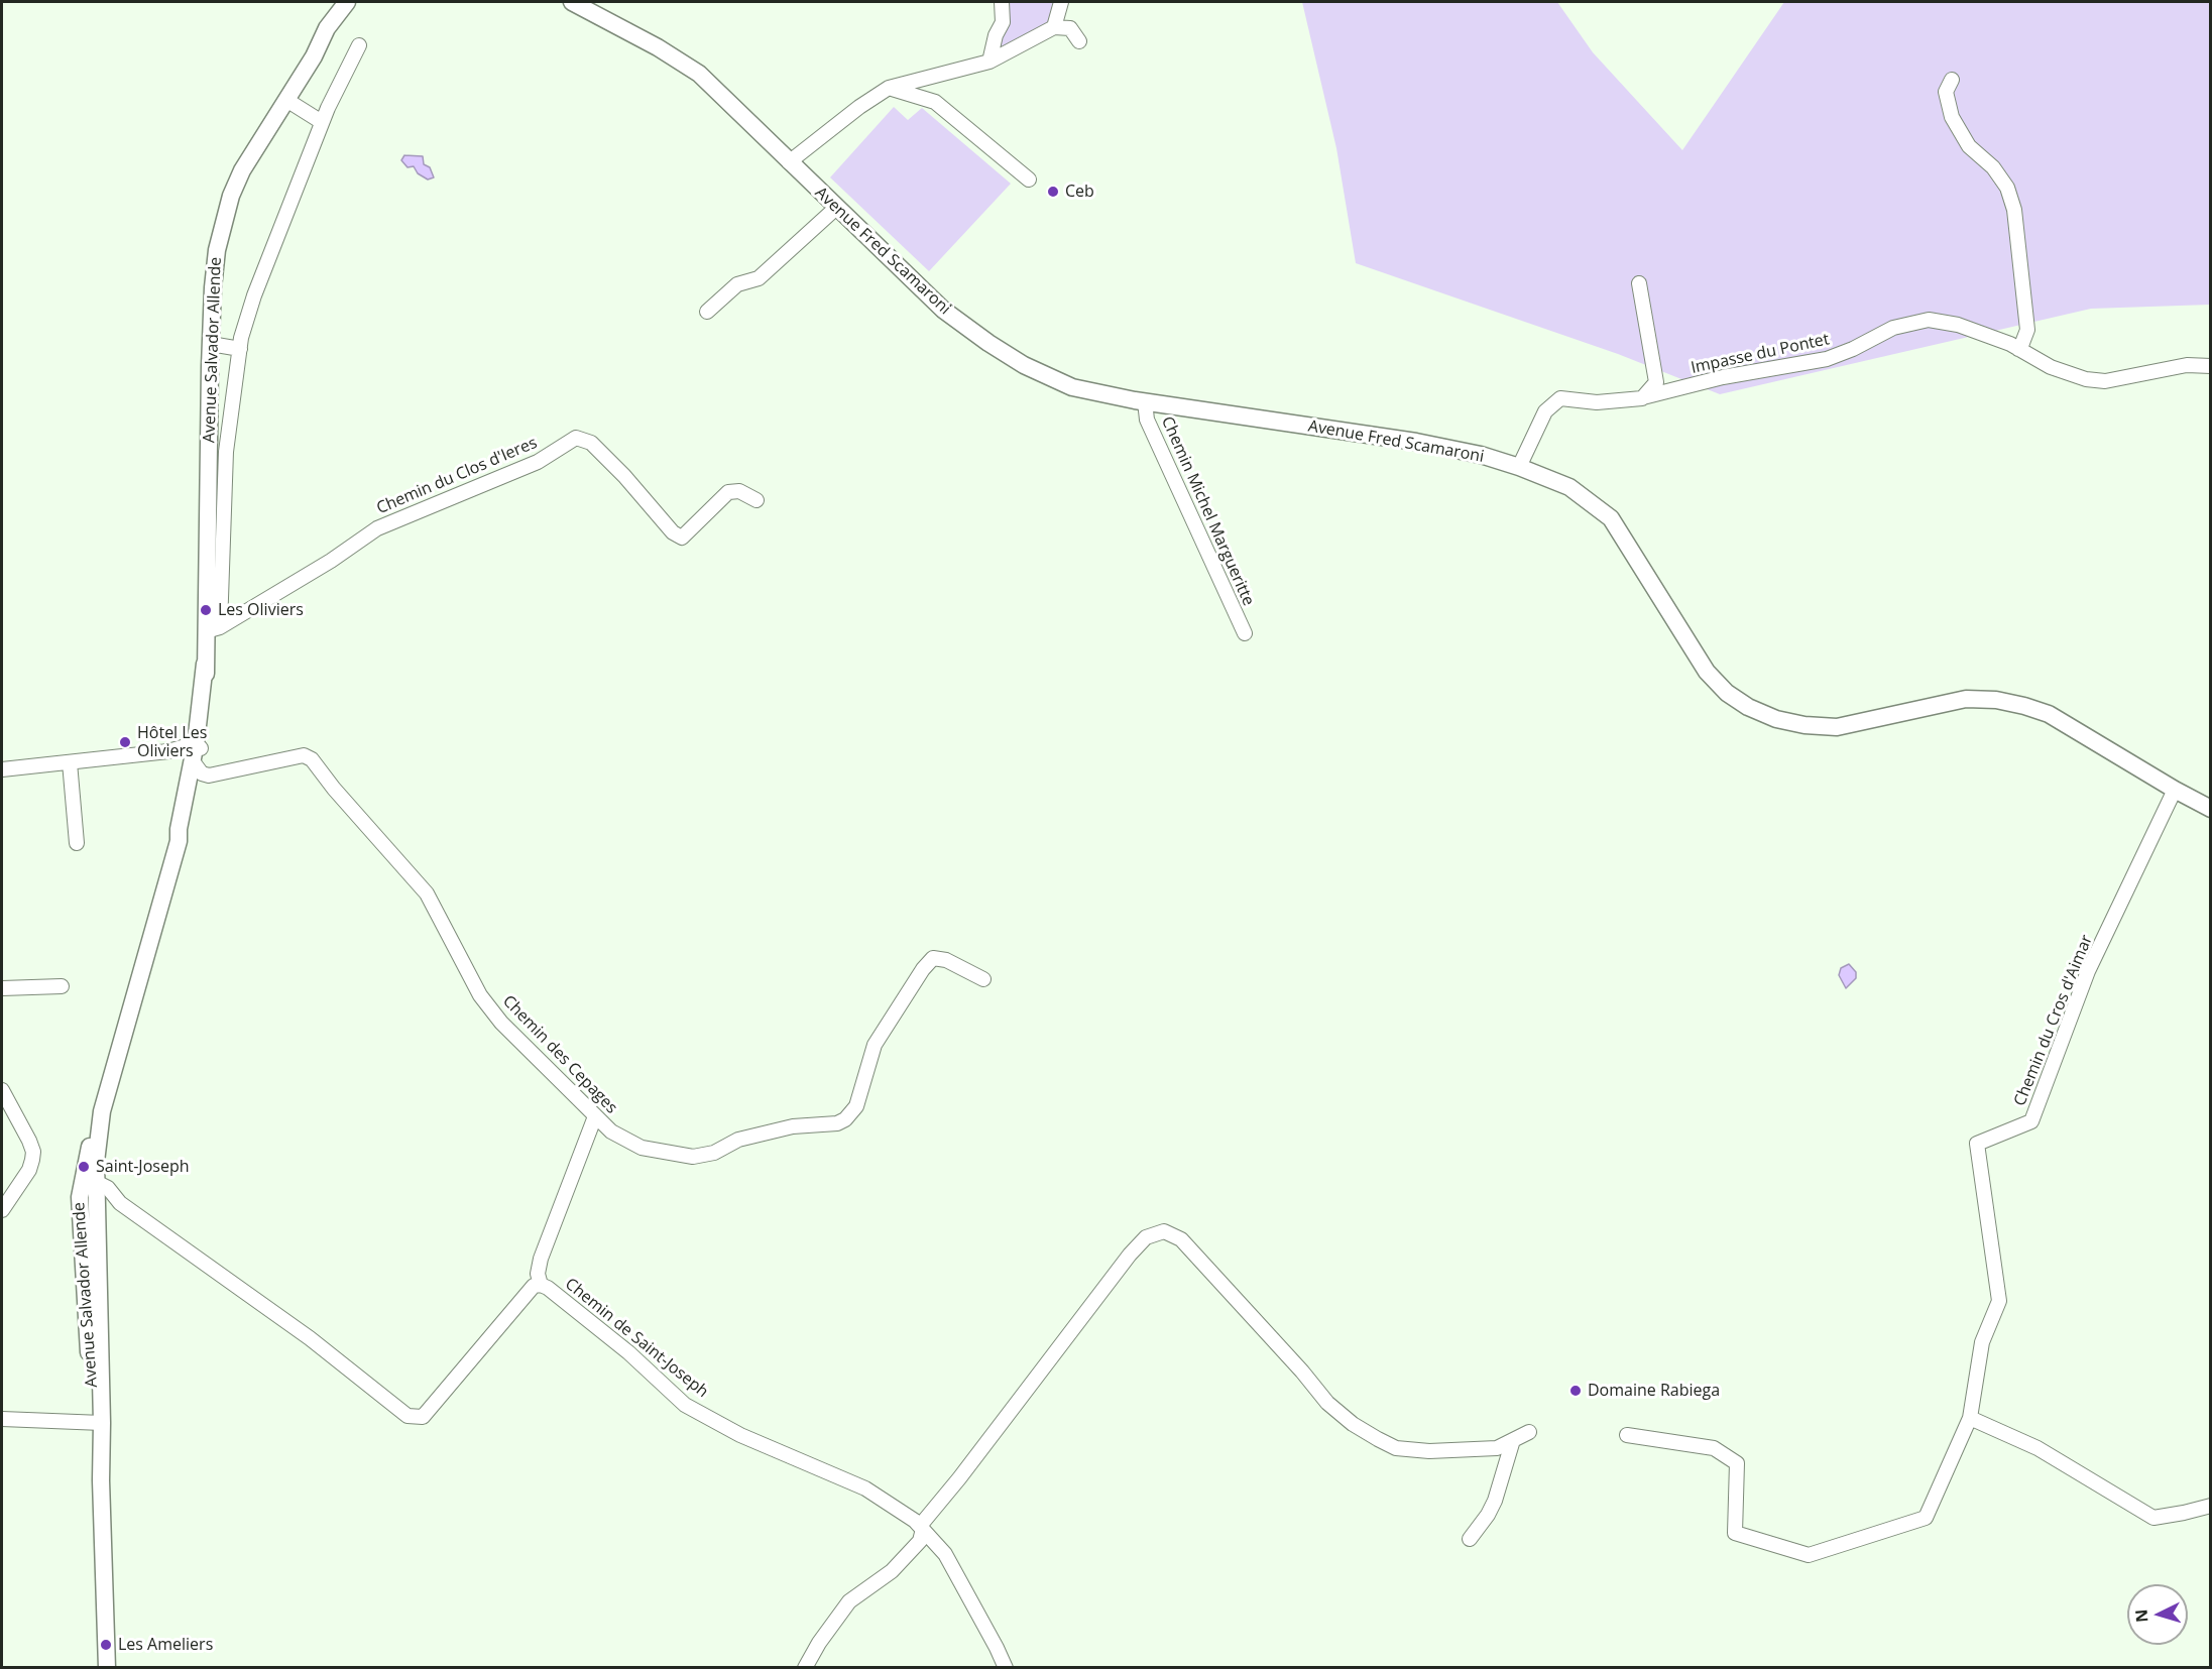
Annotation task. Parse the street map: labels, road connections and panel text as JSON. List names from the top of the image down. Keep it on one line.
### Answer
{"streets":{"main road":["Avenue Fred Scamaroni","Avenue Salvador Allende"],"street":["Impasse du Pontet","Chemin du Clos d'Ieres","Chemin Michel Margueritte","Chemin du Cros d'Aimar","Chemin des Cepages","Chemin de Saint-Joseph"]},"crossings":[["Avenue Fred Scamaroni","Impasse du Pontet"],["Avenue Fred Scamaroni","Chemin Michel Margueritte"],["Avenue Fred Scamaroni","Chemin du Cros d'Aimar"],["Avenue Salvador Allende","Chemin du Clos d'Ieres"],["Avenue Salvador Allende","Chemin des Cepages"],["Avenue Salvador Allende","Chemin de Saint-Joseph"]],"places":["Ceb","Les Oliviers","Hôtel Les Oliviers","Saint-Joseph","Domaine Rabiega","Les Ameliers"],"north":"left"}
